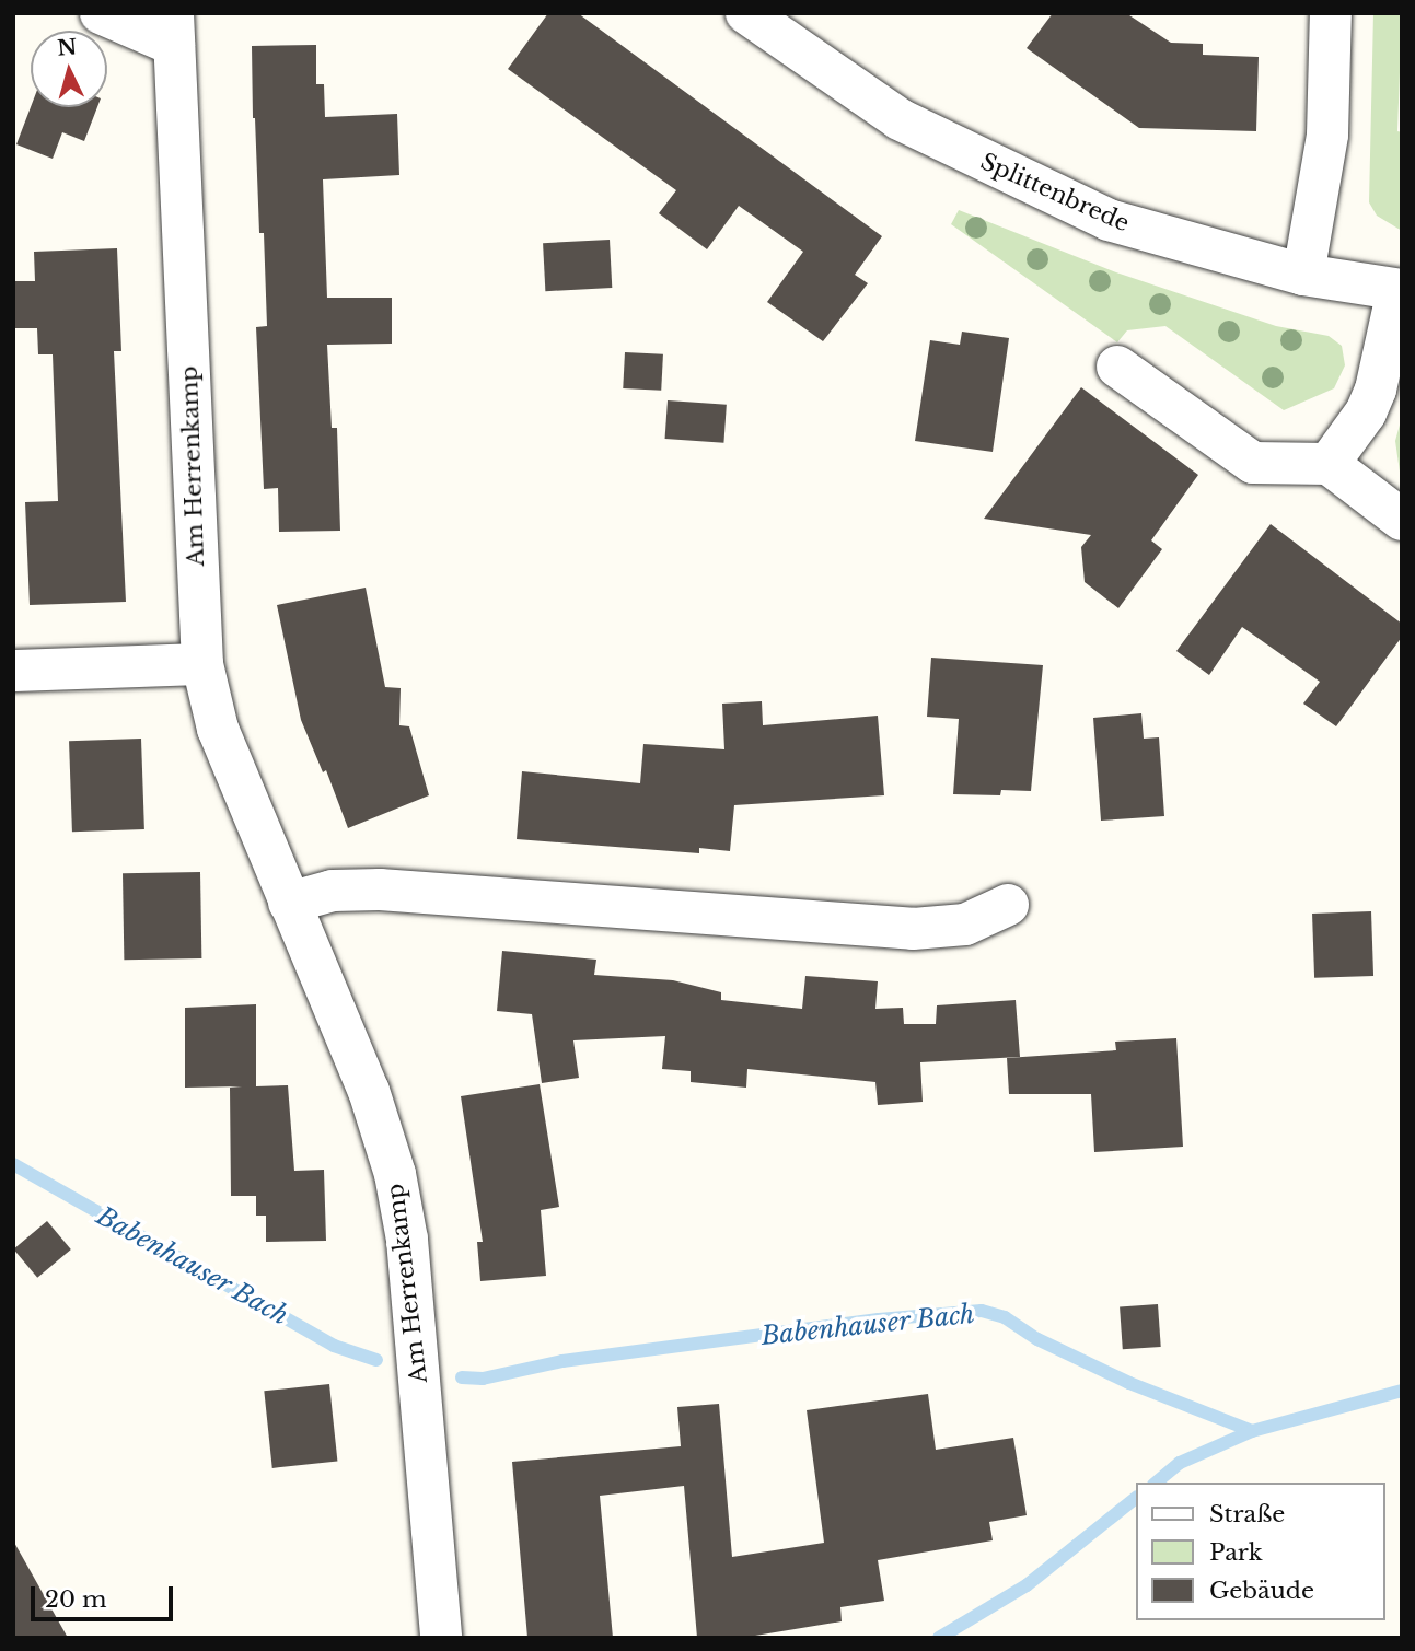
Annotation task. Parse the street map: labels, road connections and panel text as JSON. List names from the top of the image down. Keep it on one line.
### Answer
{"streets":{"street":["Splittenbrede","Am Herrenkamp"]},"water":["Babenhauser Bach"],"legend":["Straße","Park","Gebäude"],"scale_bar":"20 m","north":"top"}
